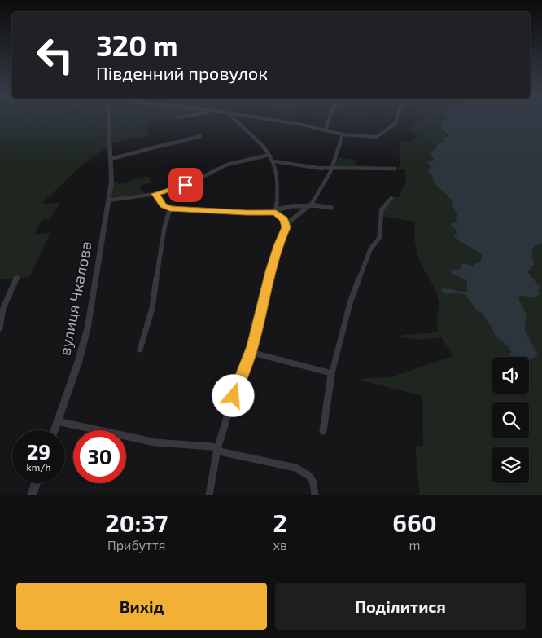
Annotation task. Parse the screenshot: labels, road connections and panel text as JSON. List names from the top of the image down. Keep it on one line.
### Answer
{"streets":{"street":["вулиця Чкалова"]},"page":{"turn":["320 m","Південний провулок"],"speed":"29 km/h","limit":"30","eta":["20:37","Прибуття","2","хв","660","m"],"buttons":["Вихід","Поділитися"]}}
